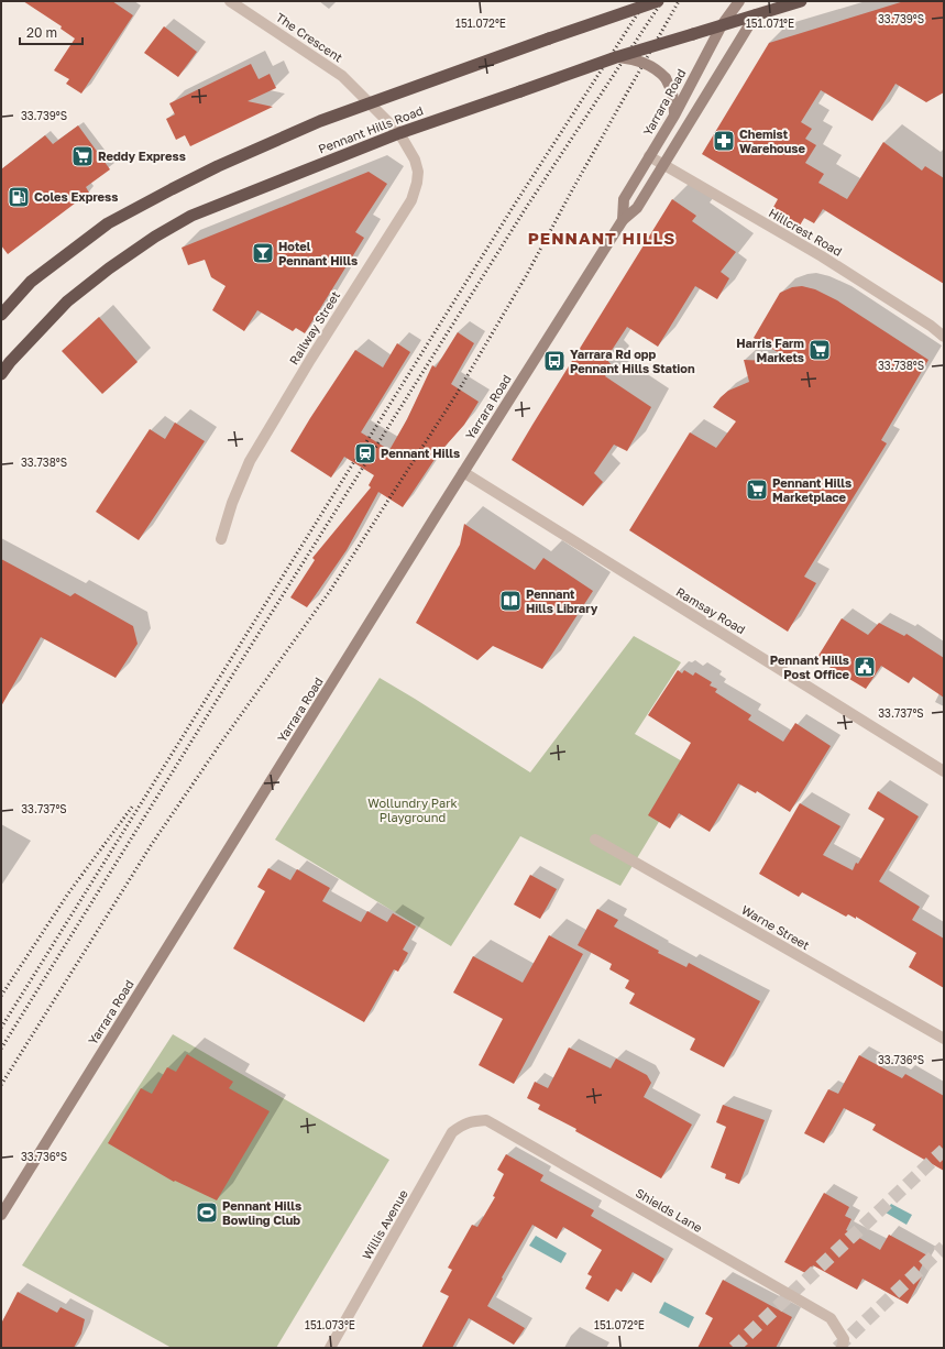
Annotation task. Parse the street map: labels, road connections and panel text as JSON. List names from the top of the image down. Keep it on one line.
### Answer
{"streets":{"highway":["Pennant Hills Road"],"main road":["Yarrara Road"],"street":["The Crescent","Hillcrest Road","Railway Street","Ramsay Road","Warne Street","Shields Lane","Willis Avenue"]},"crossings":[["The Crescent","Pennant Hills Road"],["The Crescent","Railway Street"],["Yarrara Road","Pennant Hills Road"],["Yarrara Road","Hillcrest Road"],["Yarrara Road","Ramsay Road"],["Pennant Hills Road","Railway Street"],["Shields Lane","Willis Avenue"]],"districts":["PENNANT HILLS"],"parks":["Wollundry Park Playground"],"places":{"pharmacy":["Chemist Warehouse"],"supermarket":["Reddy Express","Harris Farm Markets","Pennant Hills Marketplace"],"fuel station":["Coles Express"],"bar":["Hotel Pennant Hills"],"bus stop":["Yarrara Rd opp Pennant Hills Station"],"station":["Pennant Hills"],"library":["Pennant Hills Library"],"public building":["Pennant Hills Post Office"],"sports":["Pennant Hills Bowling Club"]},"scale_bar":"20 m","coordinates":["33.739°S","151.072°E","151.071°E","33.738°S","33.737°S","33.736°S","151.073°E"]}
